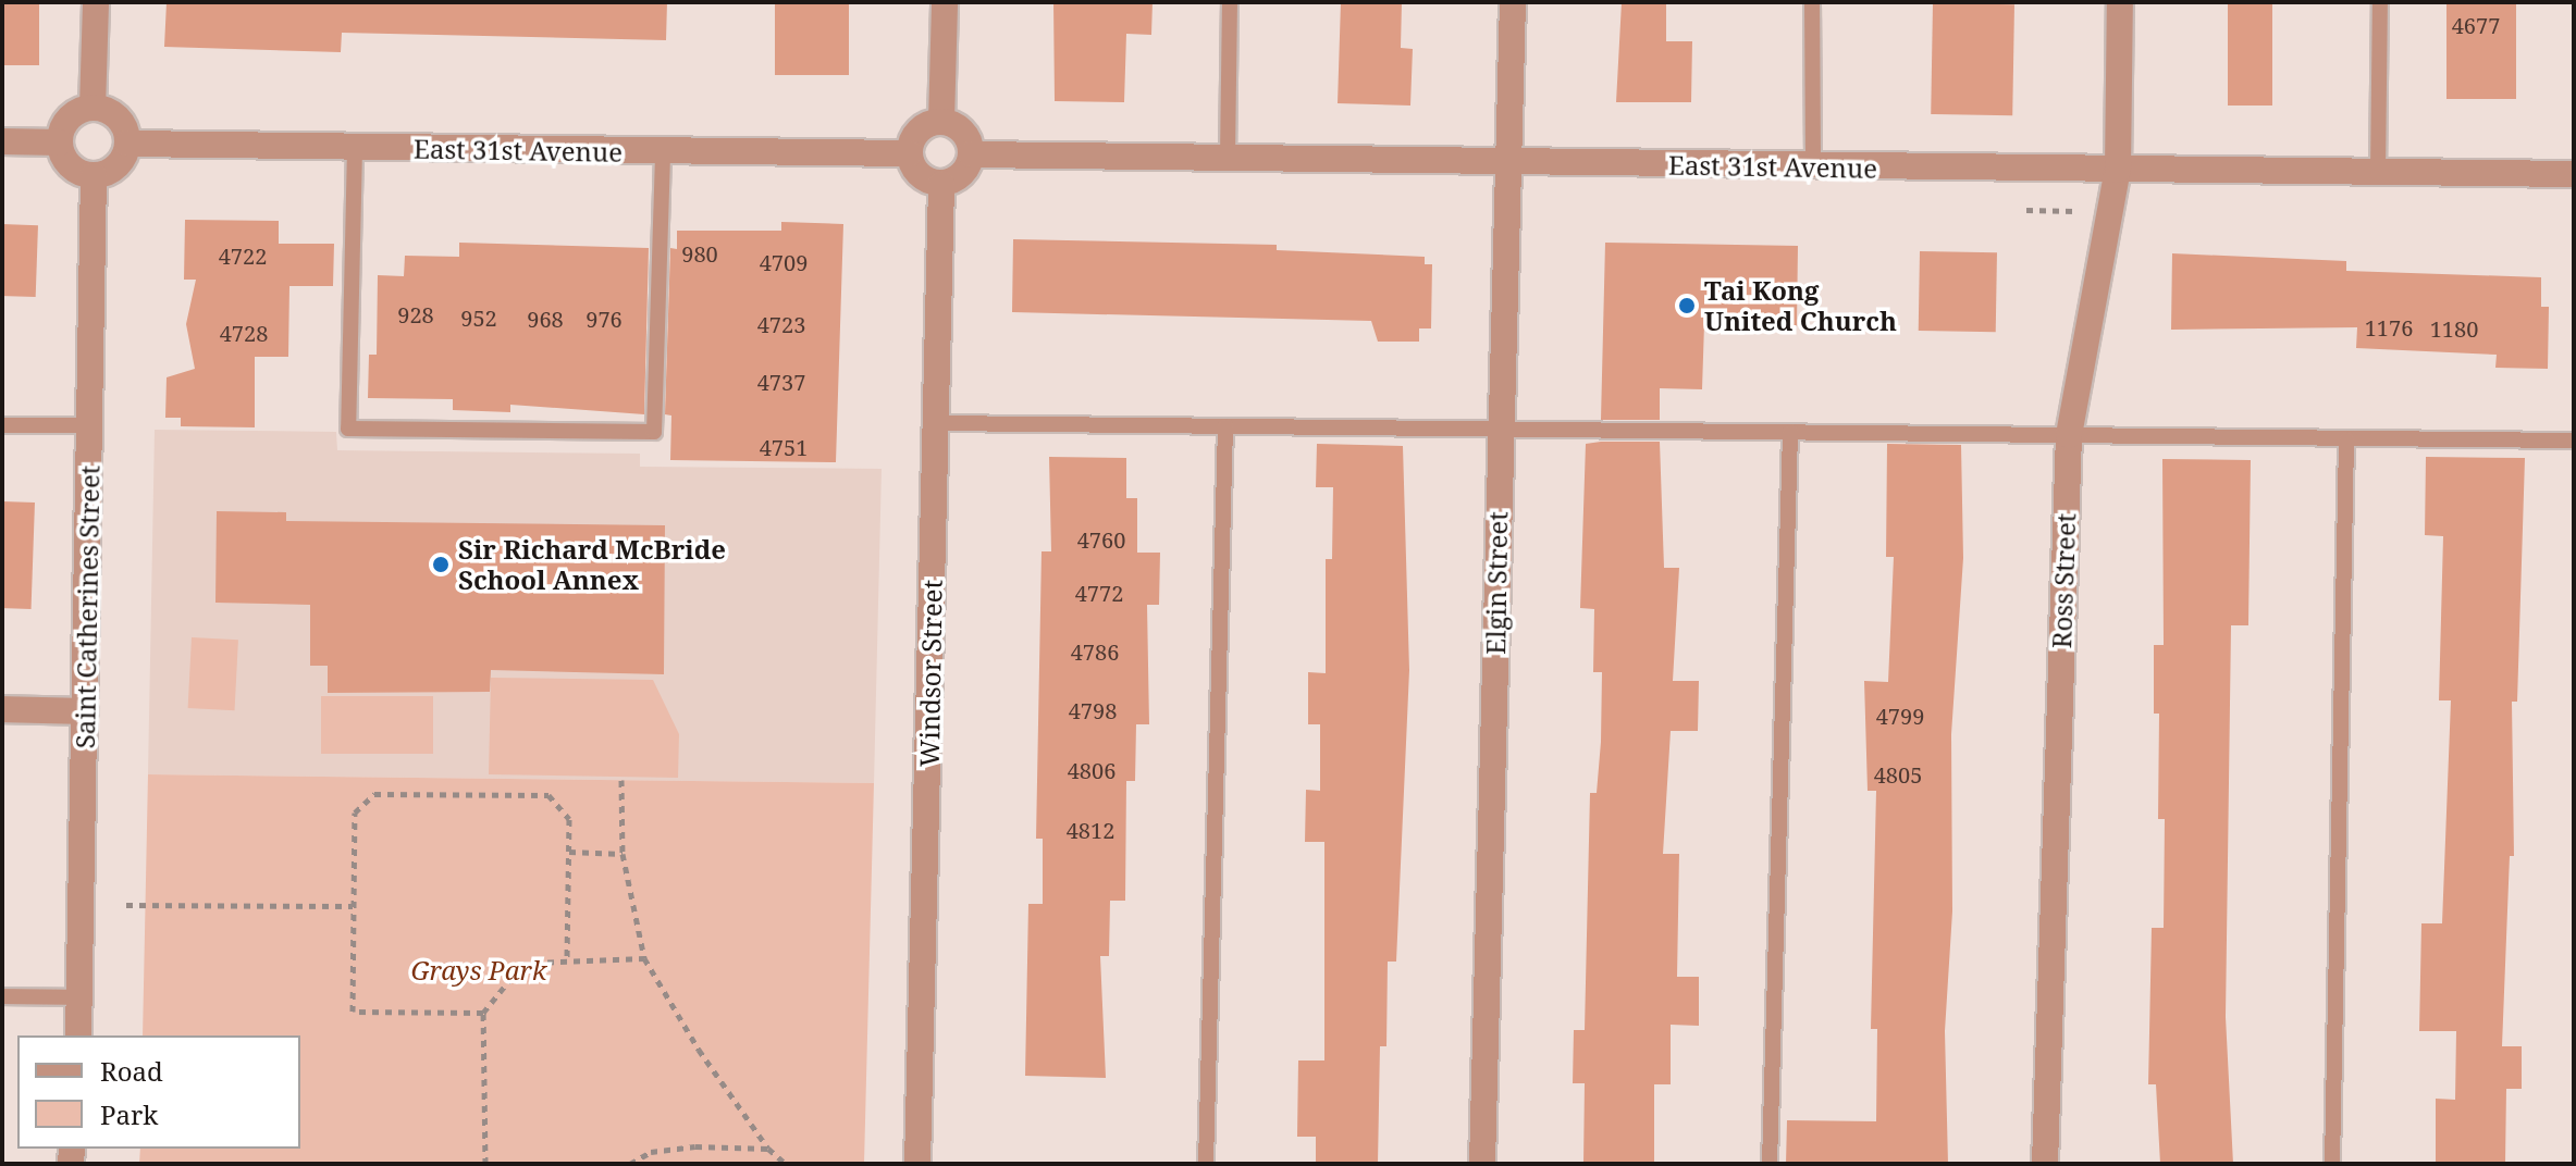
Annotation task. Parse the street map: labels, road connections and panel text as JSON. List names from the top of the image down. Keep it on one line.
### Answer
{"streets":{"street":["East 31st Avenue","Ross Street","Elgin Street","Saint Catherines Street","Windsor Street"]},"crossings":[["East 31st Avenue","Ross Street"],["East 31st Avenue","Elgin Street"],["East 31st Avenue","Saint Catherines Street"],["East 31st Avenue","Windsor Street"]],"parks":["Grays Park"],"places":["Tai Kong United Church","Sir Richard McBride School Annex"],"house_numbers":["4677","980","4722","4709","928","952","968","976","4723","1176","1180","4728","4737","4751","4760","4772","4786","4798","4799","4806","4805","4812"],"legend":["Road","Park"]}
